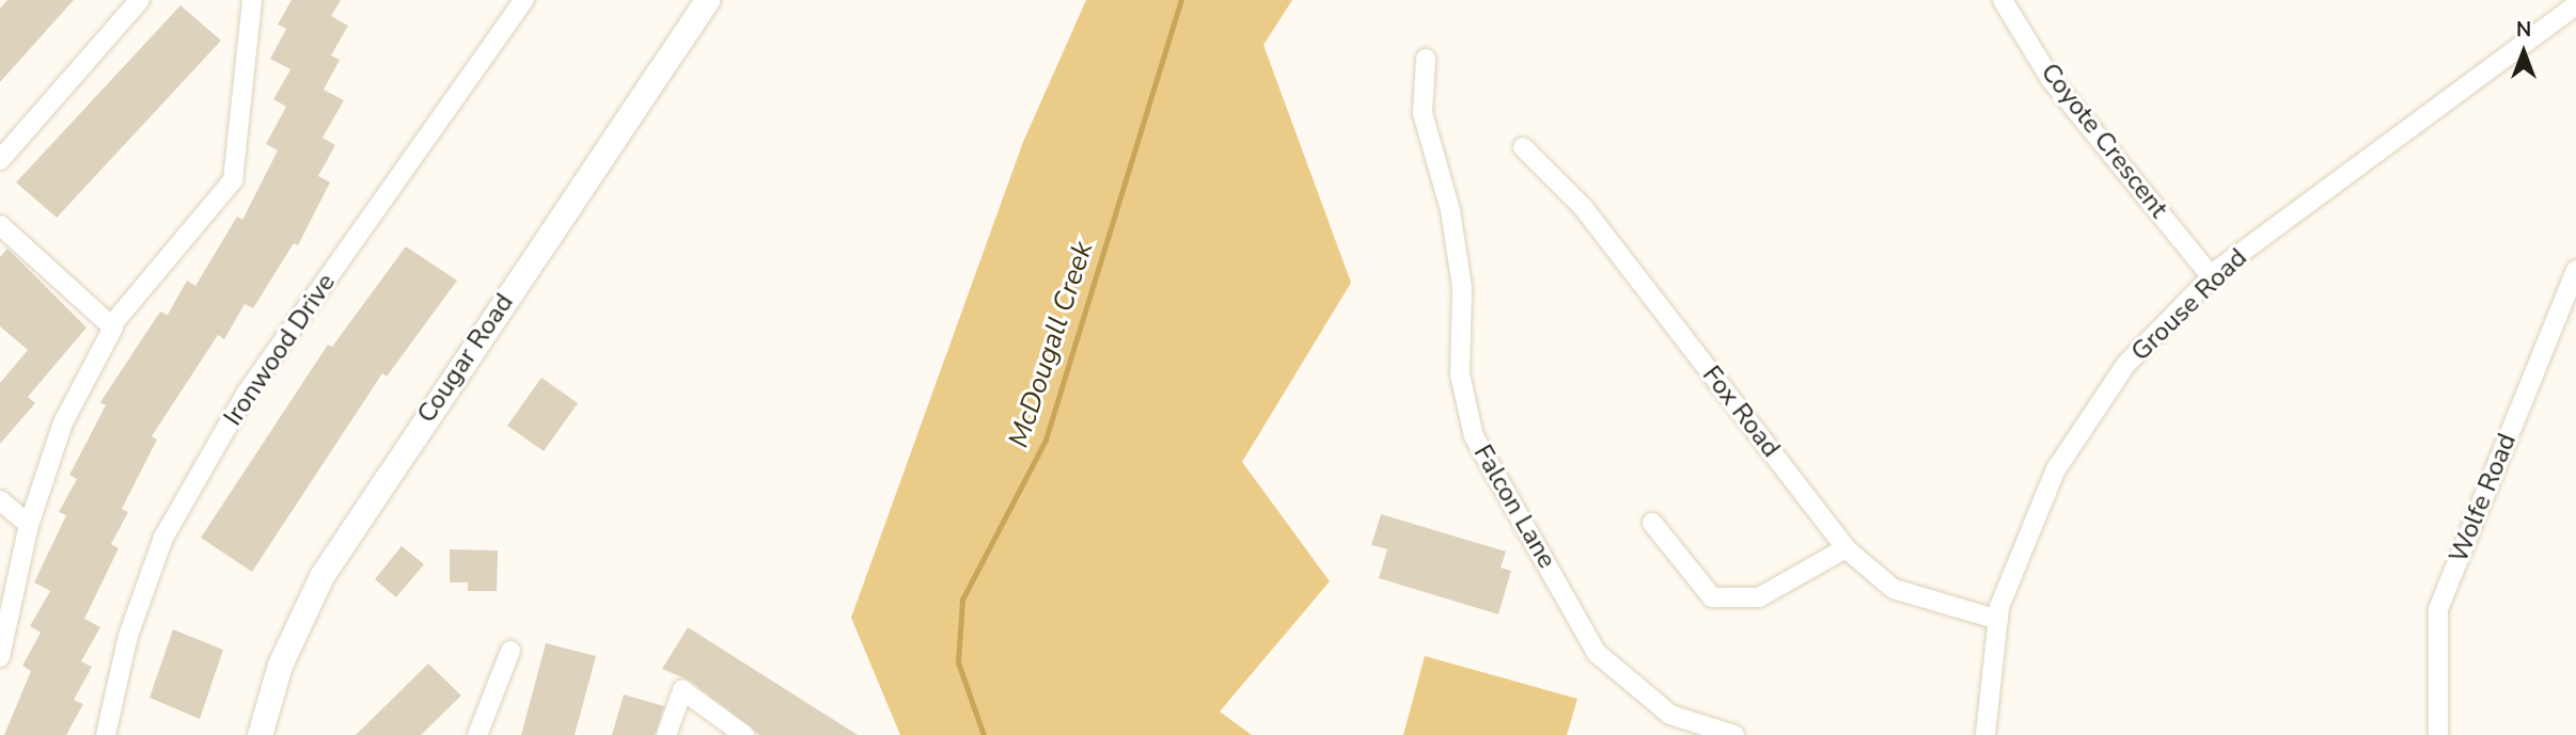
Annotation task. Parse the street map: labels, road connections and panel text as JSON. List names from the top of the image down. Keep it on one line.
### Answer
{"streets":{"street":["Coyote Crescent","Grouse Road","Ironwood Drive","Cougar Road","Fox Road","Wolfe Road","Falcon Lane"]},"crossings":[["Coyote Crescent","Grouse Road"],["Grouse Road","Fox Road"]],"water":["McDougall Creek"],"north":"top"}
